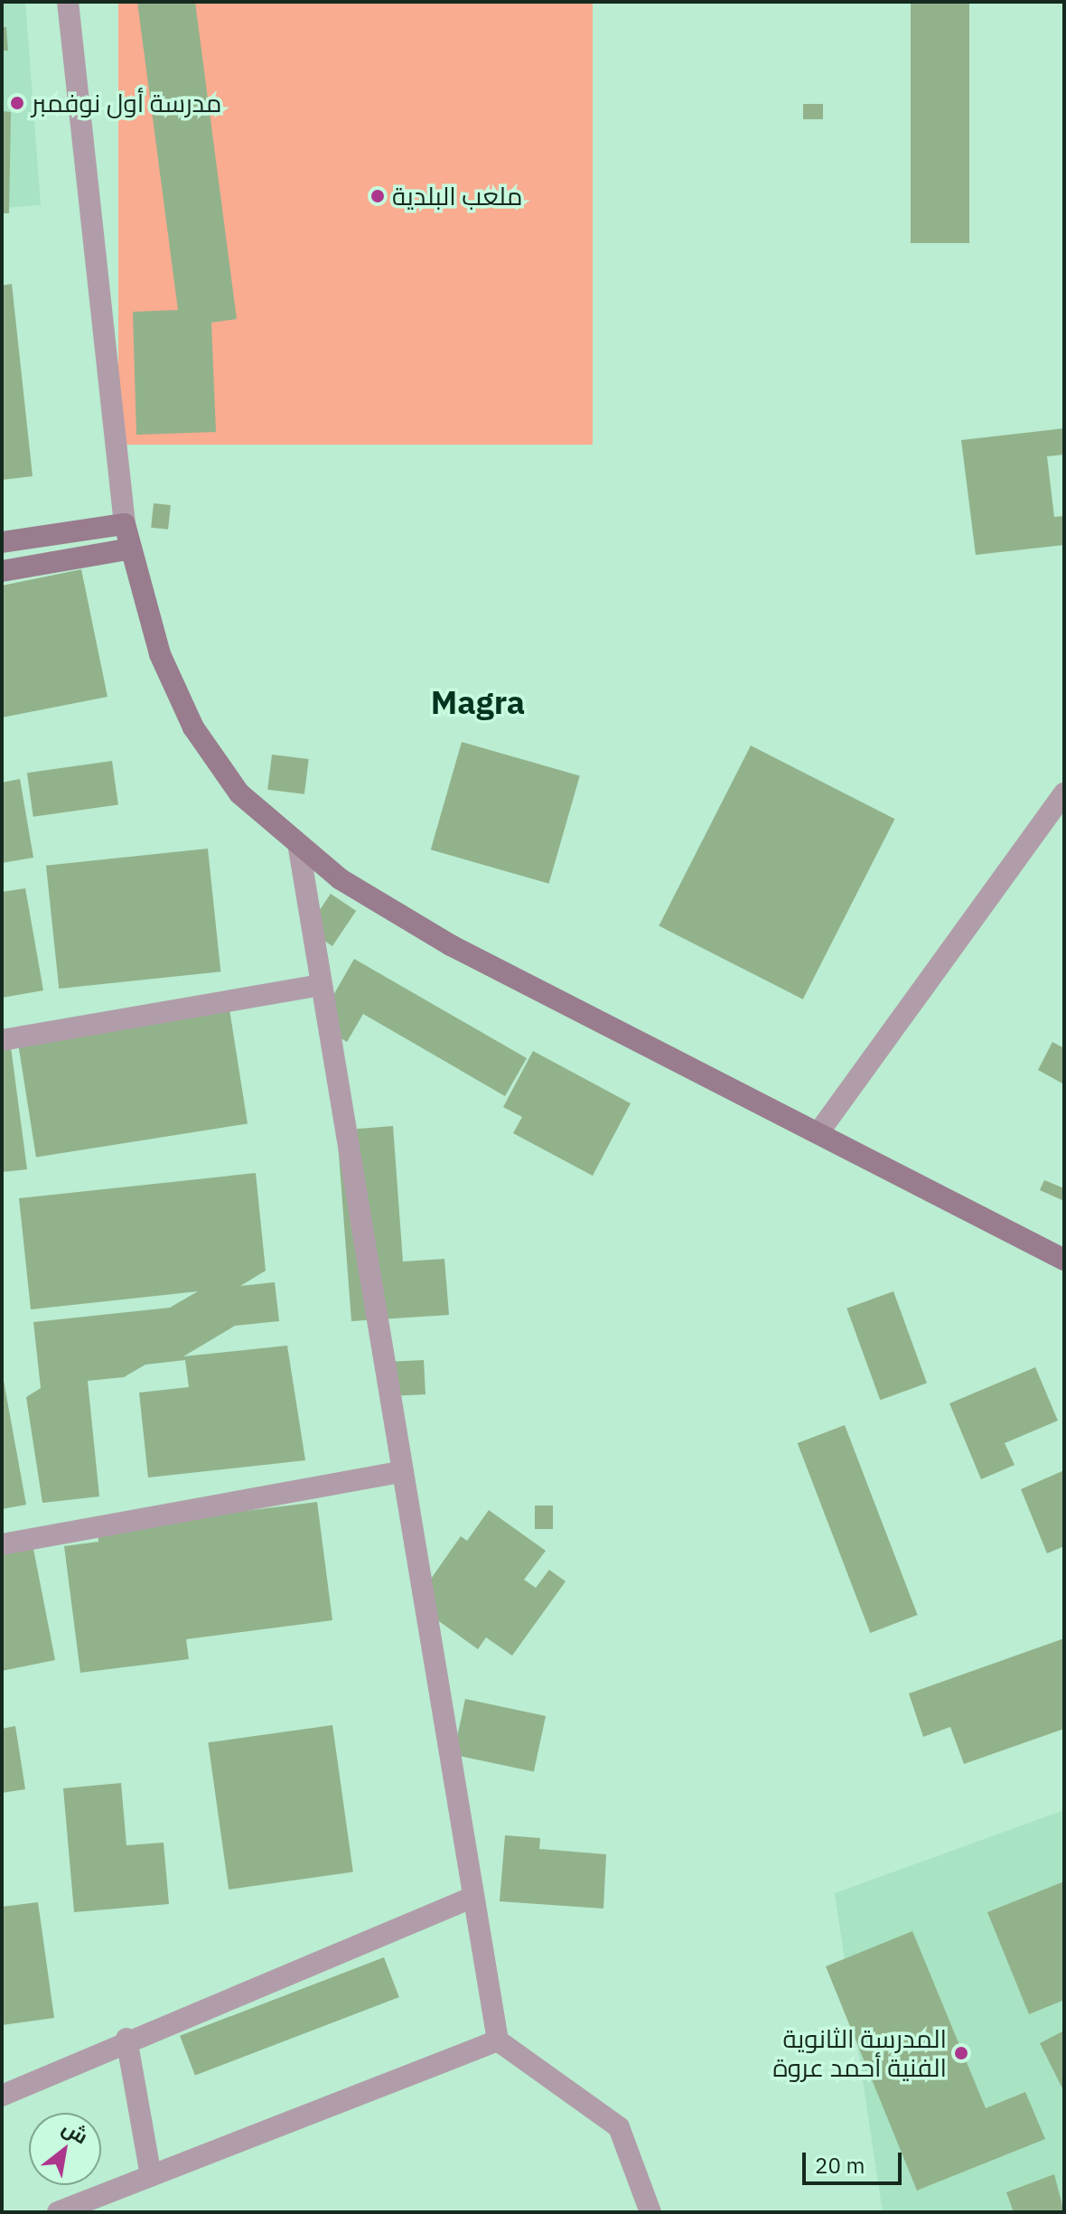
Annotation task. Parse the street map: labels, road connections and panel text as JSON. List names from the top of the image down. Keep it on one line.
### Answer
{"districts":["Magra"],"places":["مدرسة أول نوفمبر","ملعب البلدية","المدرسة الثانوية الفنية أحمد عروة"],"scale_bar":"20 m","north":"top right"}
